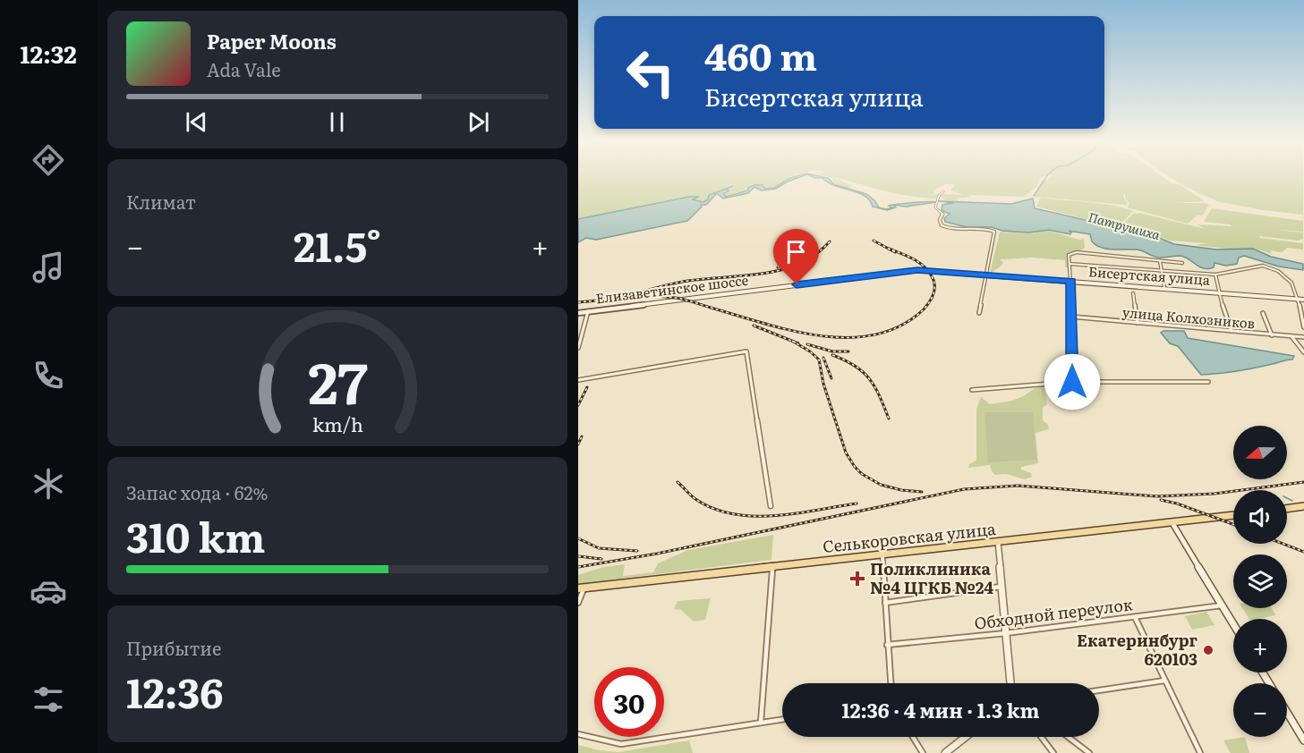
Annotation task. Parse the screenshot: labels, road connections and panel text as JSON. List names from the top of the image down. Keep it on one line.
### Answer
{"streets":{"main road":["Бисертская улица","Елизаветинское шоссе","Селькоровская улица"],"street":["улица Колхозников","Обходной переулок"]},"crossings":[["Бисертская улица","Елизаветинское шоссе"]],"water":["Патрушиха"],"places":{"health":["Поликлиника №4 ЦГКБ №24"],"other":["Екатеринбург 620103"]},"north":"left","page":{"tabs":"12:32","turn":["460 m","Бисертская улица"],"song":["Paper Moons","Ada Vale"],"tile":["Климат",["Запас хода · 62%","310 km"],["Прибытие","12:36"]],"heat":["−","21.5°","+"],"map_buttons":["+","−"],"limit":"30","trip":"12:36 · 4 мин · 1.3 km","gauge":["27","km/h"]}}
